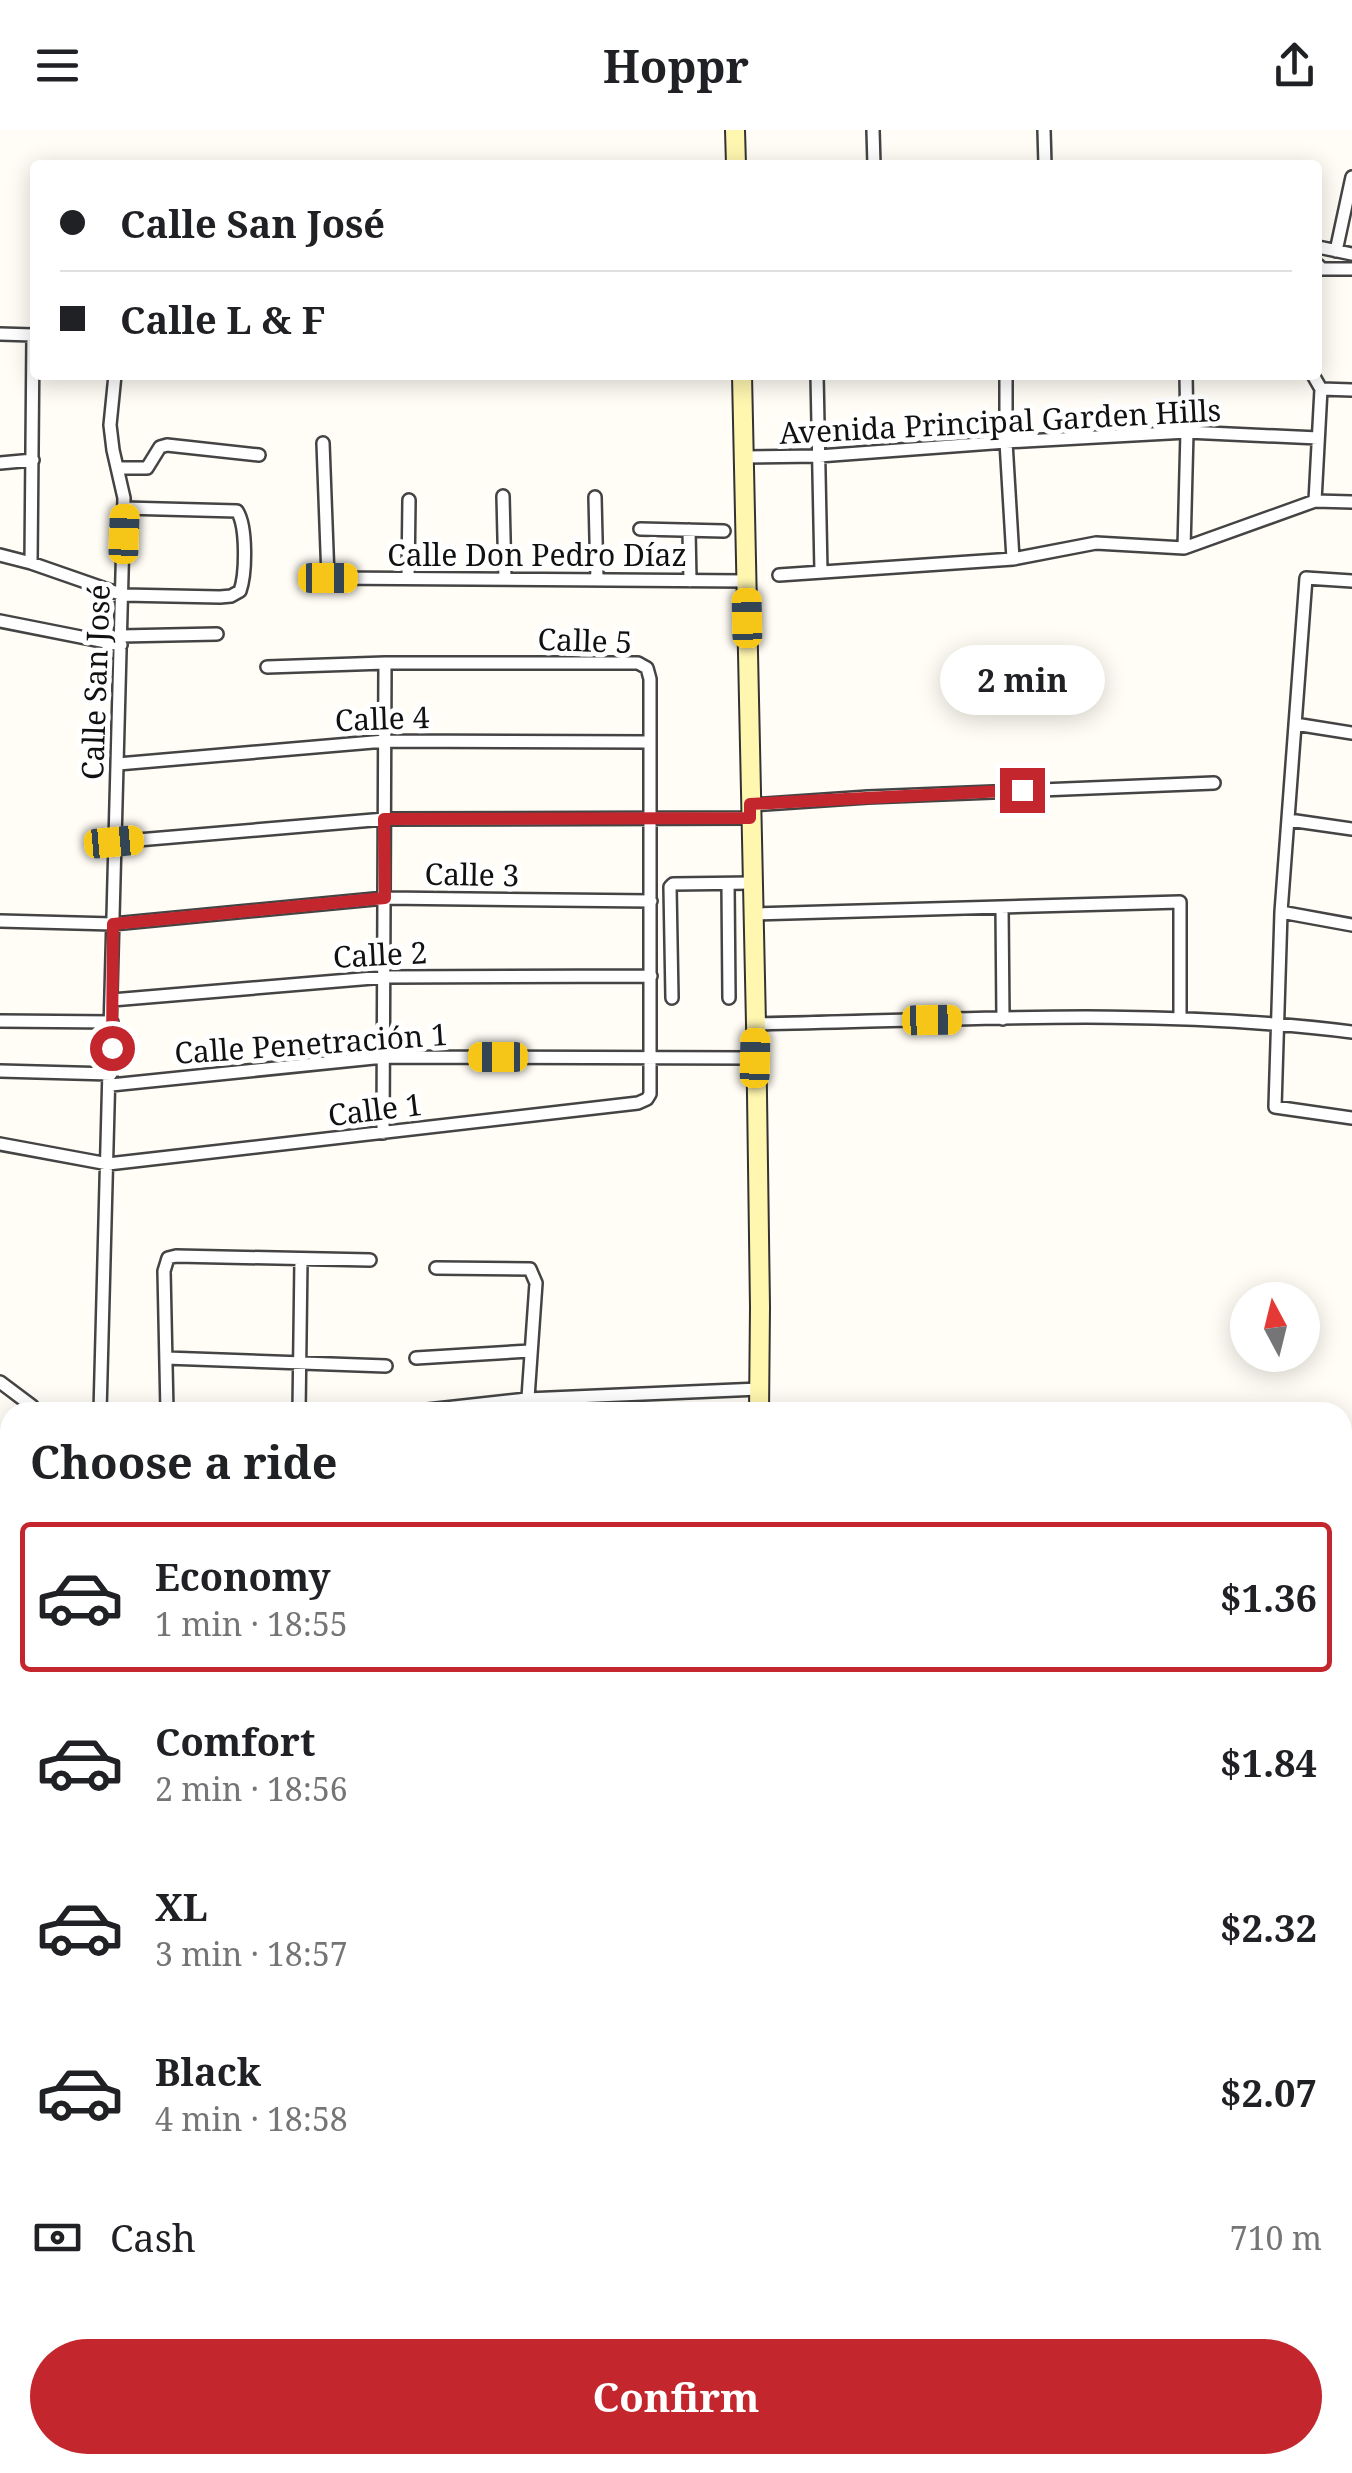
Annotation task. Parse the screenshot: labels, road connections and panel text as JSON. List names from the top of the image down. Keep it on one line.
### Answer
{"streets":{"street":["Avenida Principal Garden Hills","Calle Don Pedro Díaz","Calle 5","Calle San José","Calle 4","Calle 3","Calle 2","Calle Penetración 1","Calle 1"]},"crossings":[["Calle 5","Calle 4"],["Calle 5","Calle 3"],["Calle 5","Calle 2"],["Calle 5","Calle Penetración 1"],["Calle 5","Calle 1"],["Calle San José","Calle 4"],["Calle San José","Calle 3"],["Calle San José","Calle 2"],["Calle San José","Calle Penetración 1"],["Calle San José","Calle 1"]],"north":"top","page":{"header":"Hoppr","banner":["Calle San José","Calle L & F"],"bubble":"2 min","heading":"Choose a ride","list":[{"name":"Economy","note":"1 min · 18:55","value":"$1.36"},{"name":"Comfort","note":"2 min · 18:56","value":"$1.84"},{"name":"XL","note":"3 min · 18:57","value":"$2.32"},{"name":"Black","note":"4 min · 18:58","value":"$2.07"}],"pay":["Cash","710 m"],"buttons":"Confirm"}}
